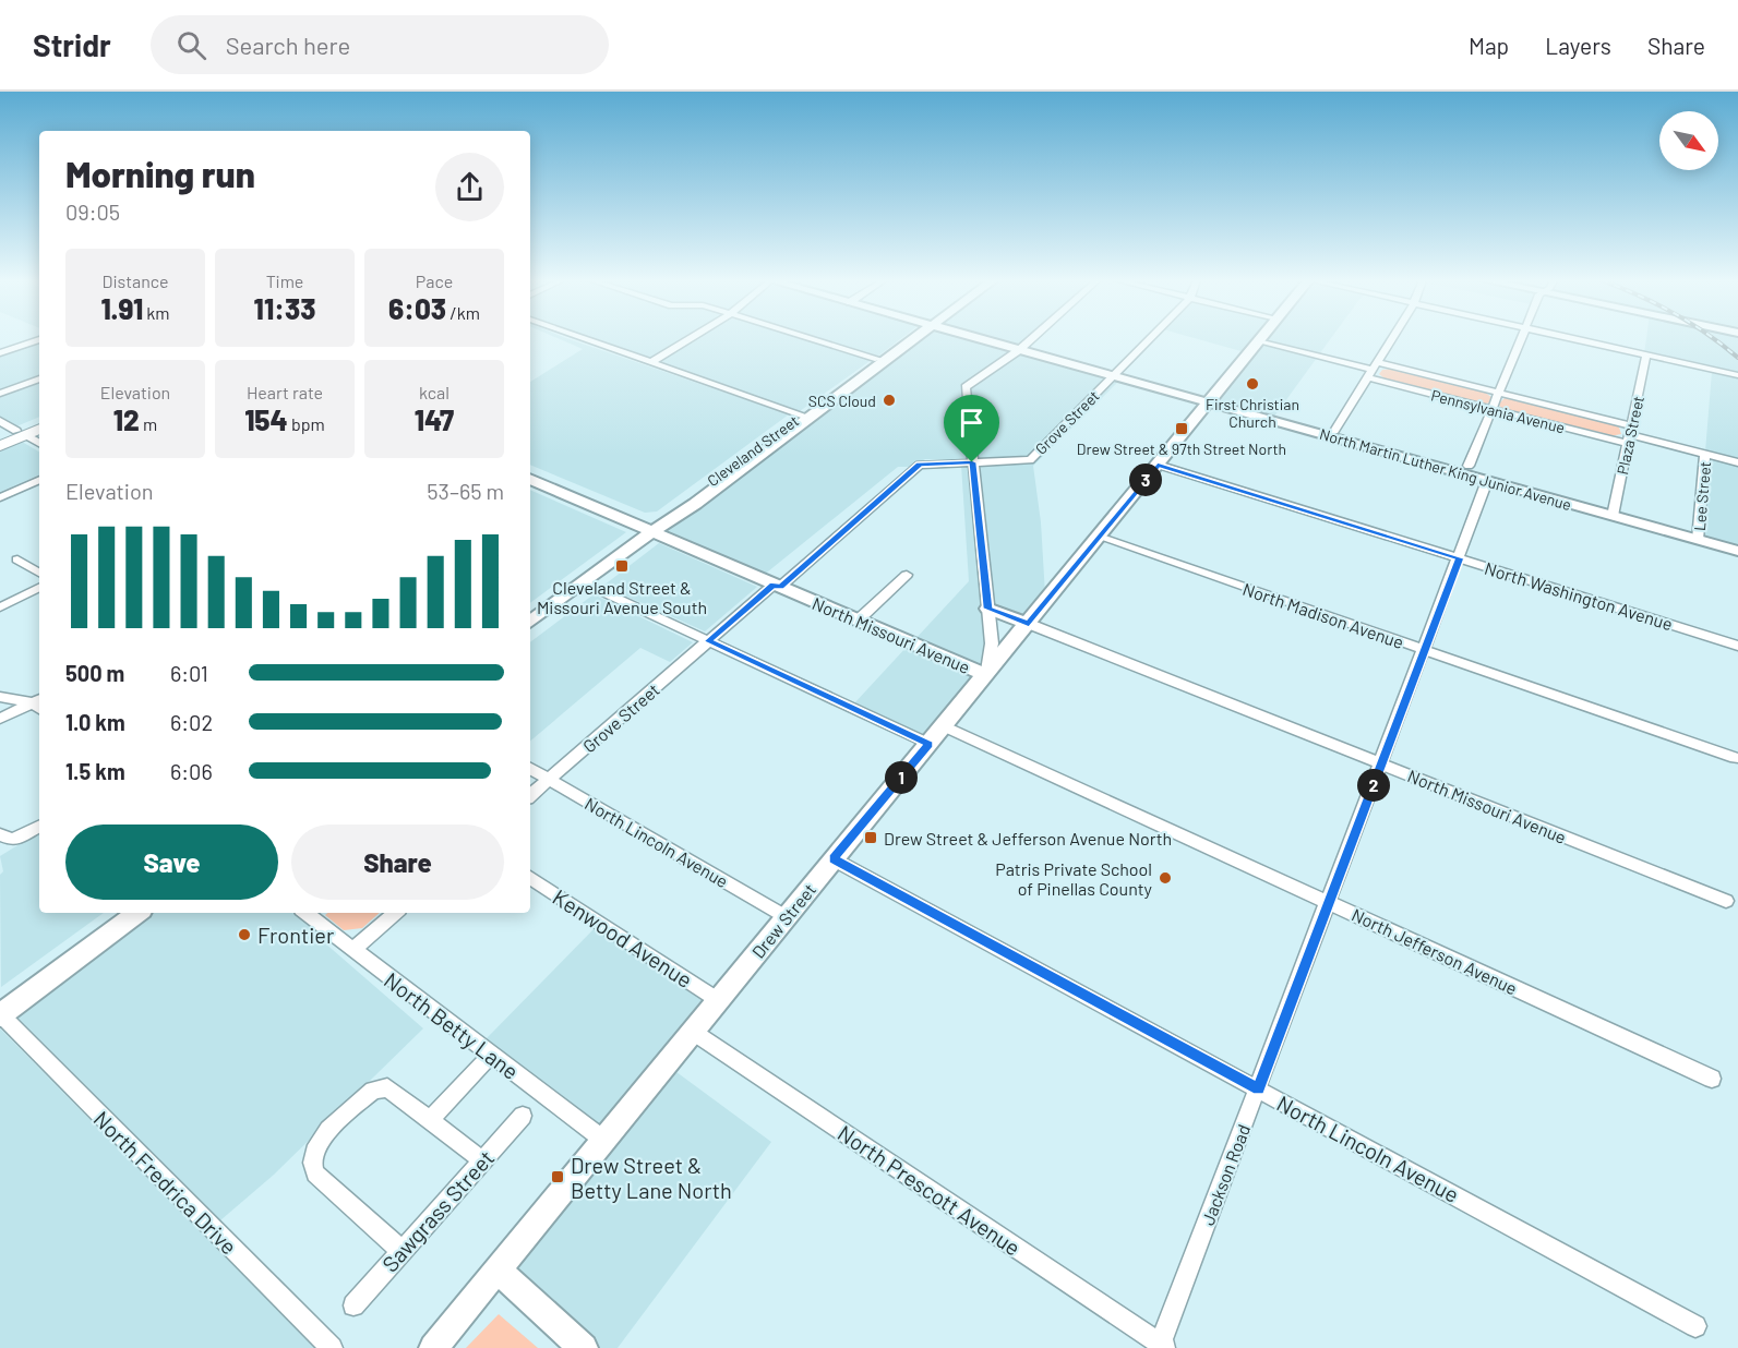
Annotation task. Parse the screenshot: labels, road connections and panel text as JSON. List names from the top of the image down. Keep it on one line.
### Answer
{"streets":{"street":["Pennsylvania Avenue","Grove Street","Plaza Street","Cleveland Street","North Martin Luther King Junior Avenue","Lee Street","North Washington Avenue","North Madison Avenue","North Missouri Avenue","North Lincoln Avenue","Drew Street","Kenwood Avenue","North Jefferson Avenue","North Betty Lane","Jackson Road","North Fredrica Drive","North Prescott Avenue","Sawgrass Street"]},"crossings":[["Pennsylvania Avenue","Plaza Street"],["Pennsylvania Avenue","Lee Street"],["Pennsylvania Avenue","Drew Street"],["Grove Street","North Martin Luther King Junior Avenue"],["Grove Street","North Missouri Avenue"],["Grove Street","North Lincoln Avenue"],["Plaza Street","North Martin Luther King Junior Avenue"],["Cleveland Street","North Missouri Avenue"],["North Martin Luther King Junior Avenue","Lee Street"],["North Martin Luther King Junior Avenue","Drew Street"],["North Washington Avenue","Drew Street"],["North Washington Avenue","Jackson Road"],["North Madison Avenue","Drew Street"],["North Madison Avenue","Jackson Road"],["North Missouri Avenue","Drew Street"],["North Missouri Avenue","Jackson Road"],["North Lincoln Avenue","Drew Street"],["North Lincoln Avenue","Jackson Road"],["Drew Street","Kenwood Avenue"],["Drew Street","North Jefferson Avenue"],["Drew Street","North Betty Lane"],["Drew Street","North Prescott Avenue"],["North Jefferson Avenue","Jackson Road"],["Jackson Road","North Prescott Avenue"]],"places":{"other":["First Christian Church","SCS Cloud","Patris Private School of Pinellas County","Frontier"],"transit":["Drew Street & 97th Street North","Cleveland Street & Missouri Avenue South","Drew Street & Jefferson Avenue North","Drew Street & Betty Lane North"]},"north":"bottom right","page":{"header":"Stridr","search":"Search here","nav":["Map","Layers","Share"],"heading":["Morning run","09:05"],"stats":[["Distance","1.91 km"],["Time","11:33"],["Pace","6:03 /km"],["Elevation","12 m"],["Heart rate","154 bpm"],["kcal","147"]],"pins":["3","1","2"],"chart":["Elevation","53–65 m"],"list":[{"name":"500 m","note":"6:01"},{"name":"1.0 km","note":"6:02"},{"name":"1.5 km","note":"6:06"}],"buttons":["Save","Share"]}}
